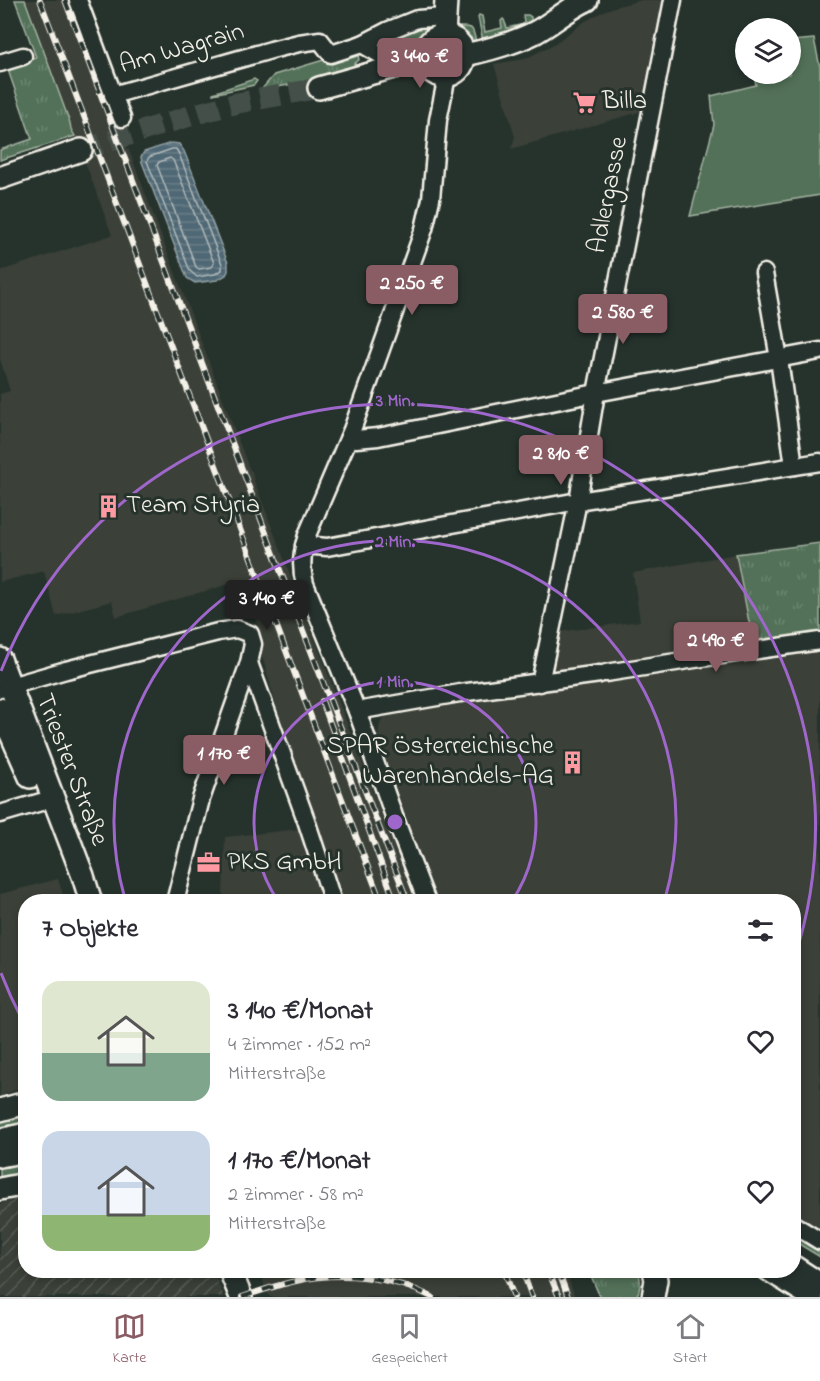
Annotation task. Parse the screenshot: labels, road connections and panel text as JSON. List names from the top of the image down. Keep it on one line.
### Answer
{"streets":{"main road":["Triester Straße"],"street":["Am Wagrain","Adlergasse"]},"places":{"supermarket":["Billa"],"building":["Team Styria","SPAR Österreichische Warenhandels-AG"],"office":["PKS GmbH"]},"page":{"price":["3 440 €","2 250 €","2 580 €","2 810 €","3 140 €","2 490 €","1 170 €"],"heading":"7 Objekte","list":[{"name":"3 140 €/Monat","note":"4 Zimmer · 152 m² · Mitterstraße"},{"name":"1 170 €/Monat","note":"2 Zimmer · 58 m² · Mitterstraße"}],"tabs":["Karte","Gespeichert","Start"]},"rings":["3 Min.","2 Min.","1 Min."]}
